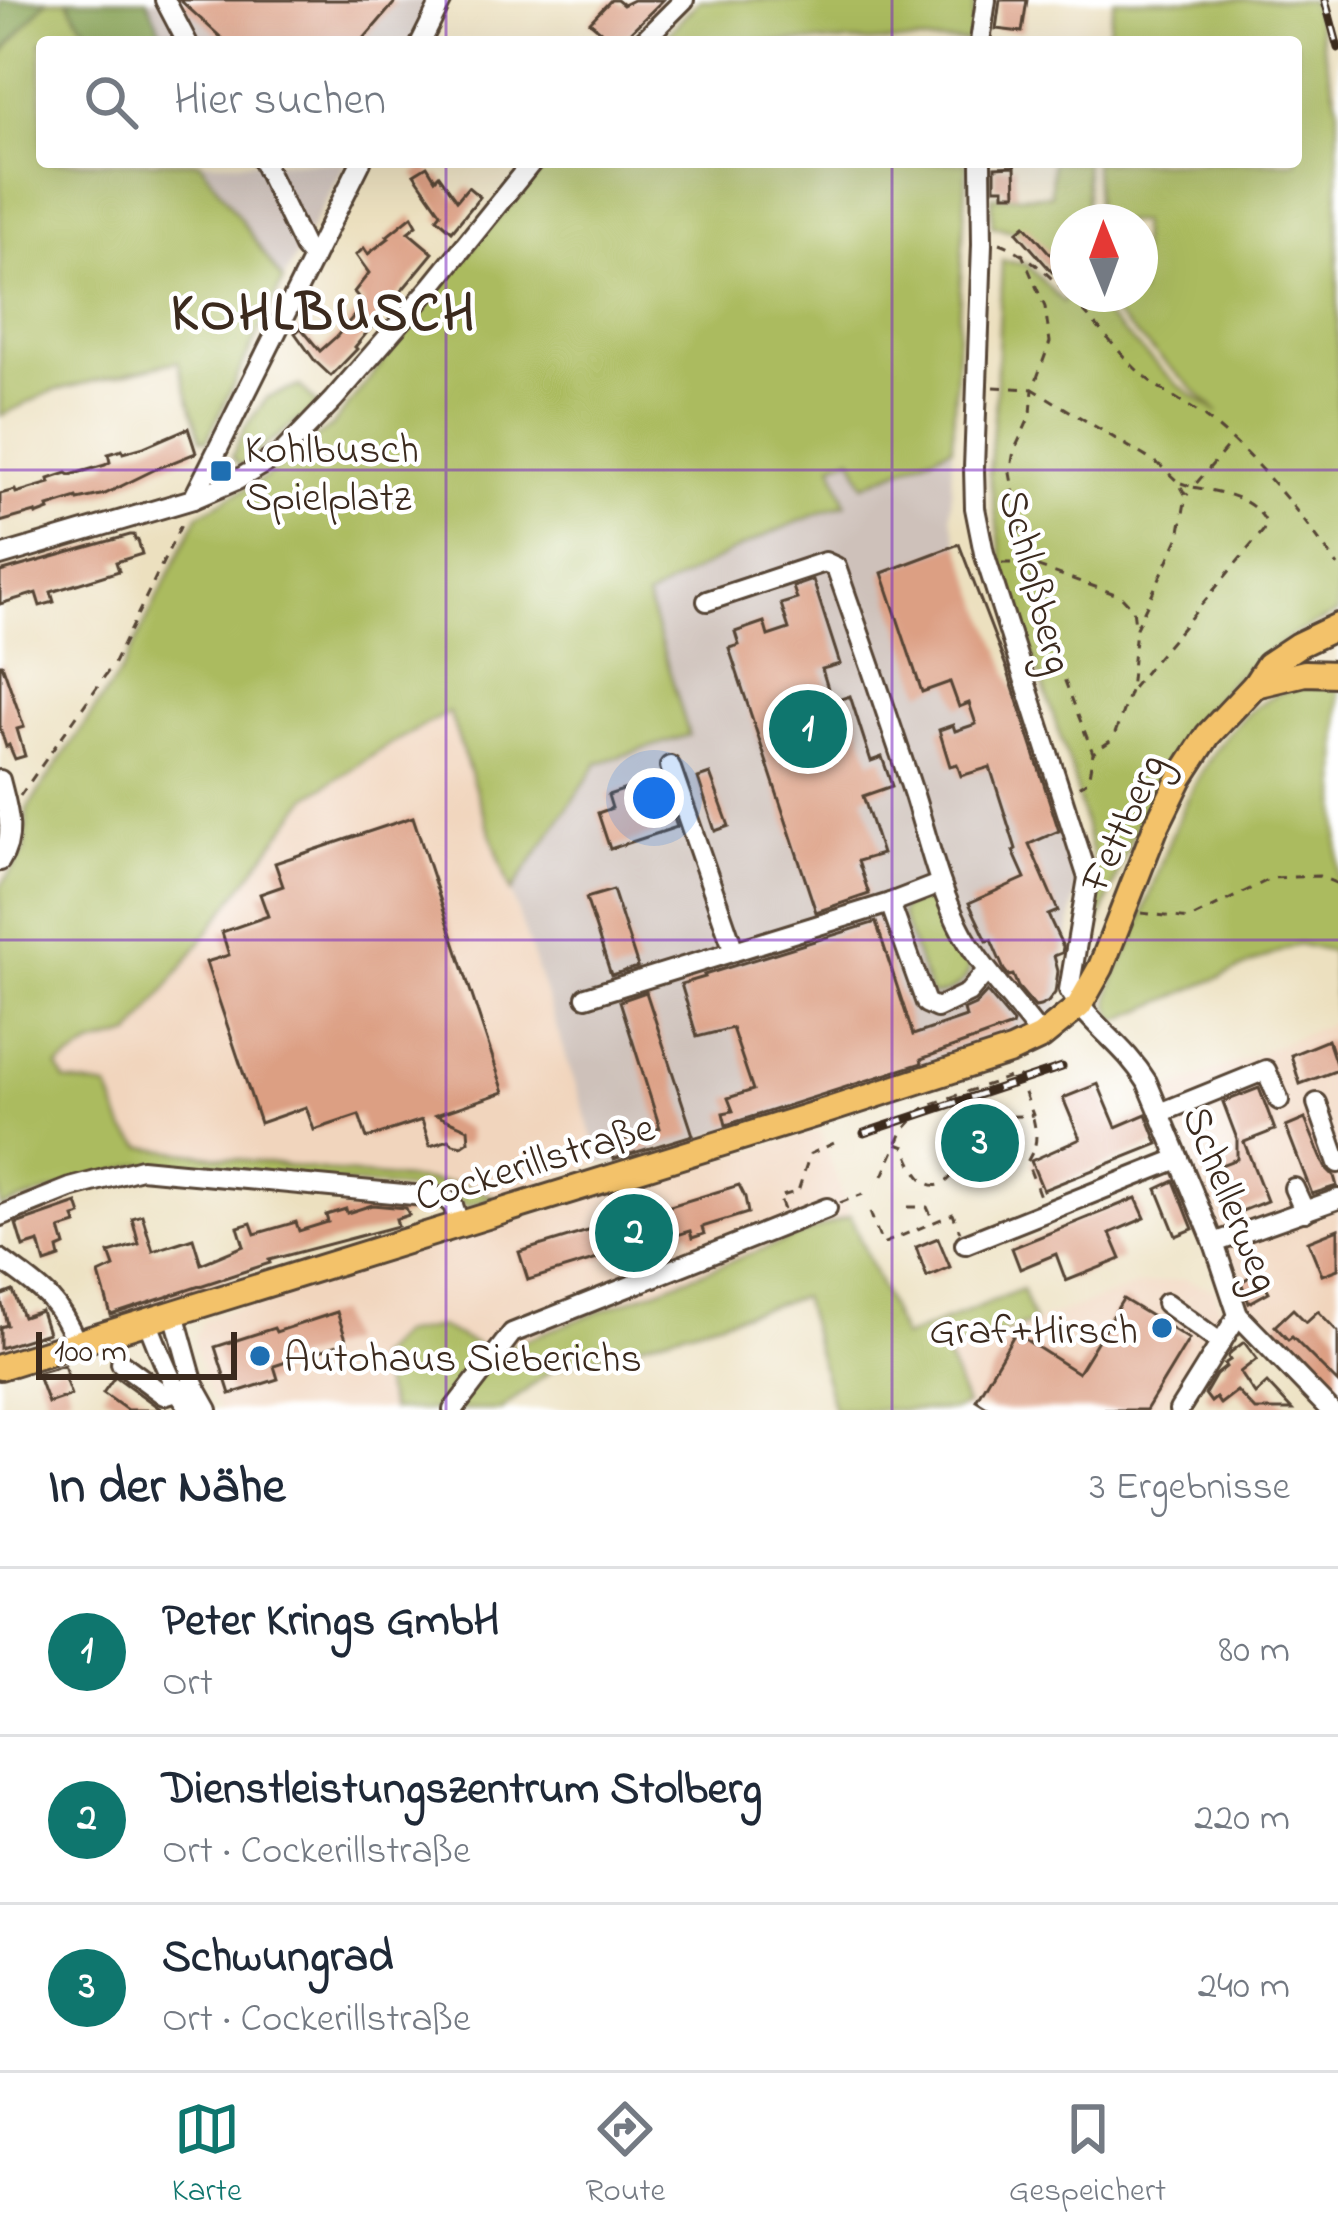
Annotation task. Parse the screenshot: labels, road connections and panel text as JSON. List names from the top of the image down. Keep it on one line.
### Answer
{"streets":{"main road":["Fettberg","Cockerillstraße"],"street":["Schloßberg","Schellerweg"]},"crossings":[["Schloßberg","Fettberg"],["Schloßberg","Cockerillstraße"],["Schloßberg","Schellerweg"],["Fettberg","Cockerillstraße"],["Fettberg","Schellerweg"],["Cockerillstraße","Schellerweg"]],"districts":["KOHLBUSCH"],"places":{"transit":["Kohlbusch Spielplatz"],"other":["Graf+Hirsch","Autohaus Sieberichs"]},"scale_bar":"100 m","north":"top","page":{"search":"Hier suchen","pins":["1","3","2"],"scale":"100 m","heading":["In der Nähe","3 Ergebnisse"],"list":[{"mark":"1","name":"Peter Krings GmbH","note":"Ort","value":"80 m"},{"mark":"2","name":"Dienstleistungszentrum Stolberg","note":"Ort · Cockerillstraße","value":"220 m"},{"mark":"3","name":"Schwungrad","note":"Ort · Cockerillstraße","value":"240 m"}],"nav":["Karte","Route","Gespeichert"]}}
